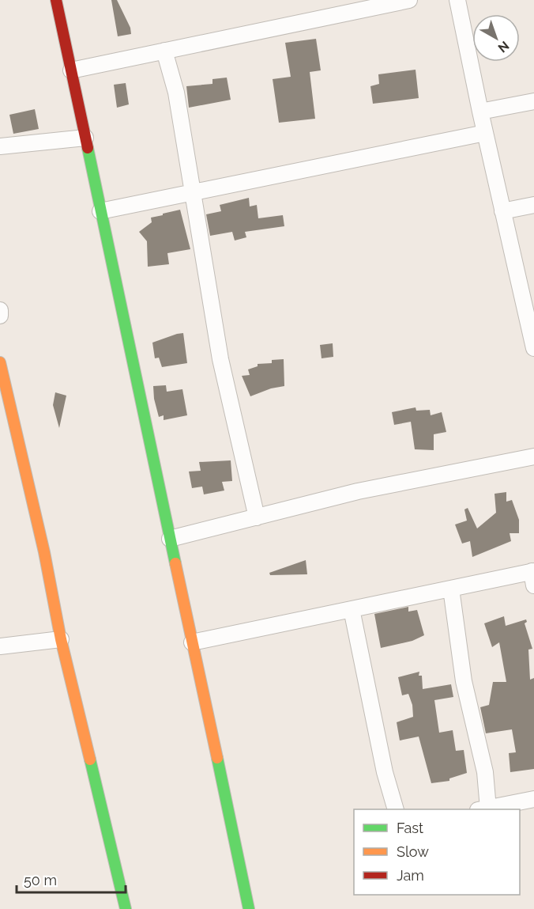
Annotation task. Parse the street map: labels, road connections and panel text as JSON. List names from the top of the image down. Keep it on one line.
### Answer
{"legend":["Fast","Slow","Jam"],"scale_bar":"50 m","north":"bottom right"}
